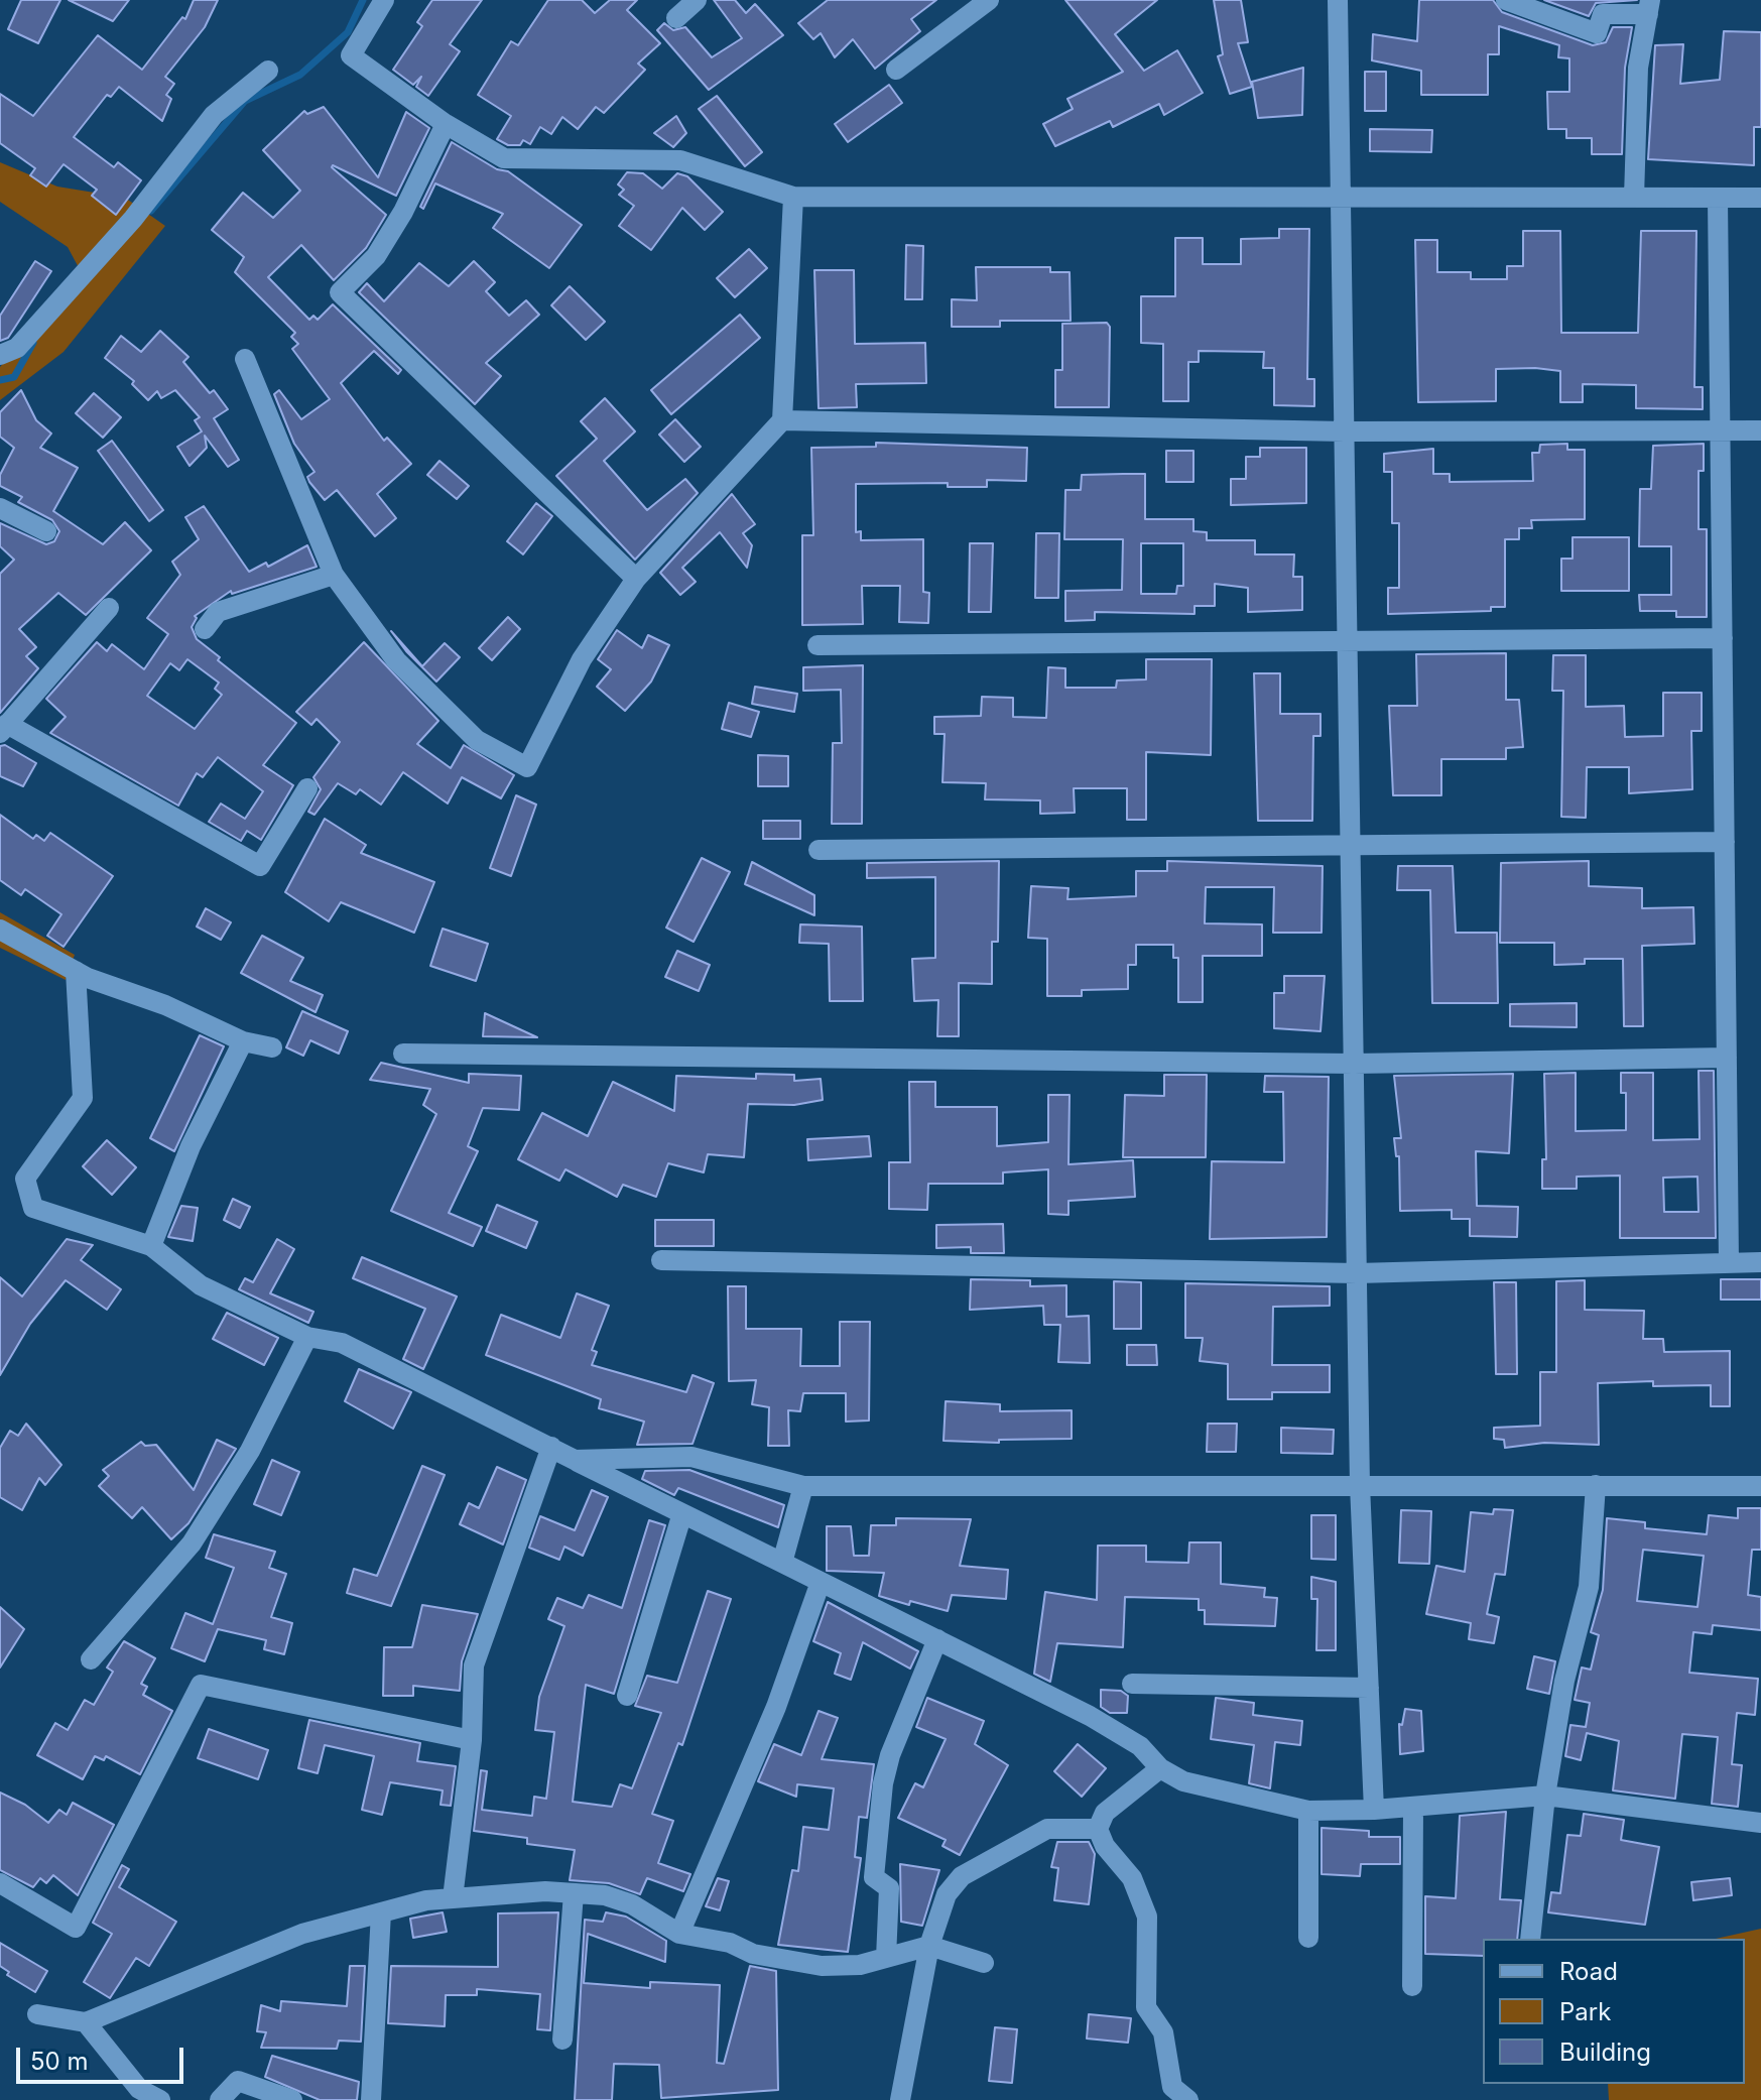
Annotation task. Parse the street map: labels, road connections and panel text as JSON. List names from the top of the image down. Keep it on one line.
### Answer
{"legend":["Road","Park","Building"],"scale_bar":"50 m"}
